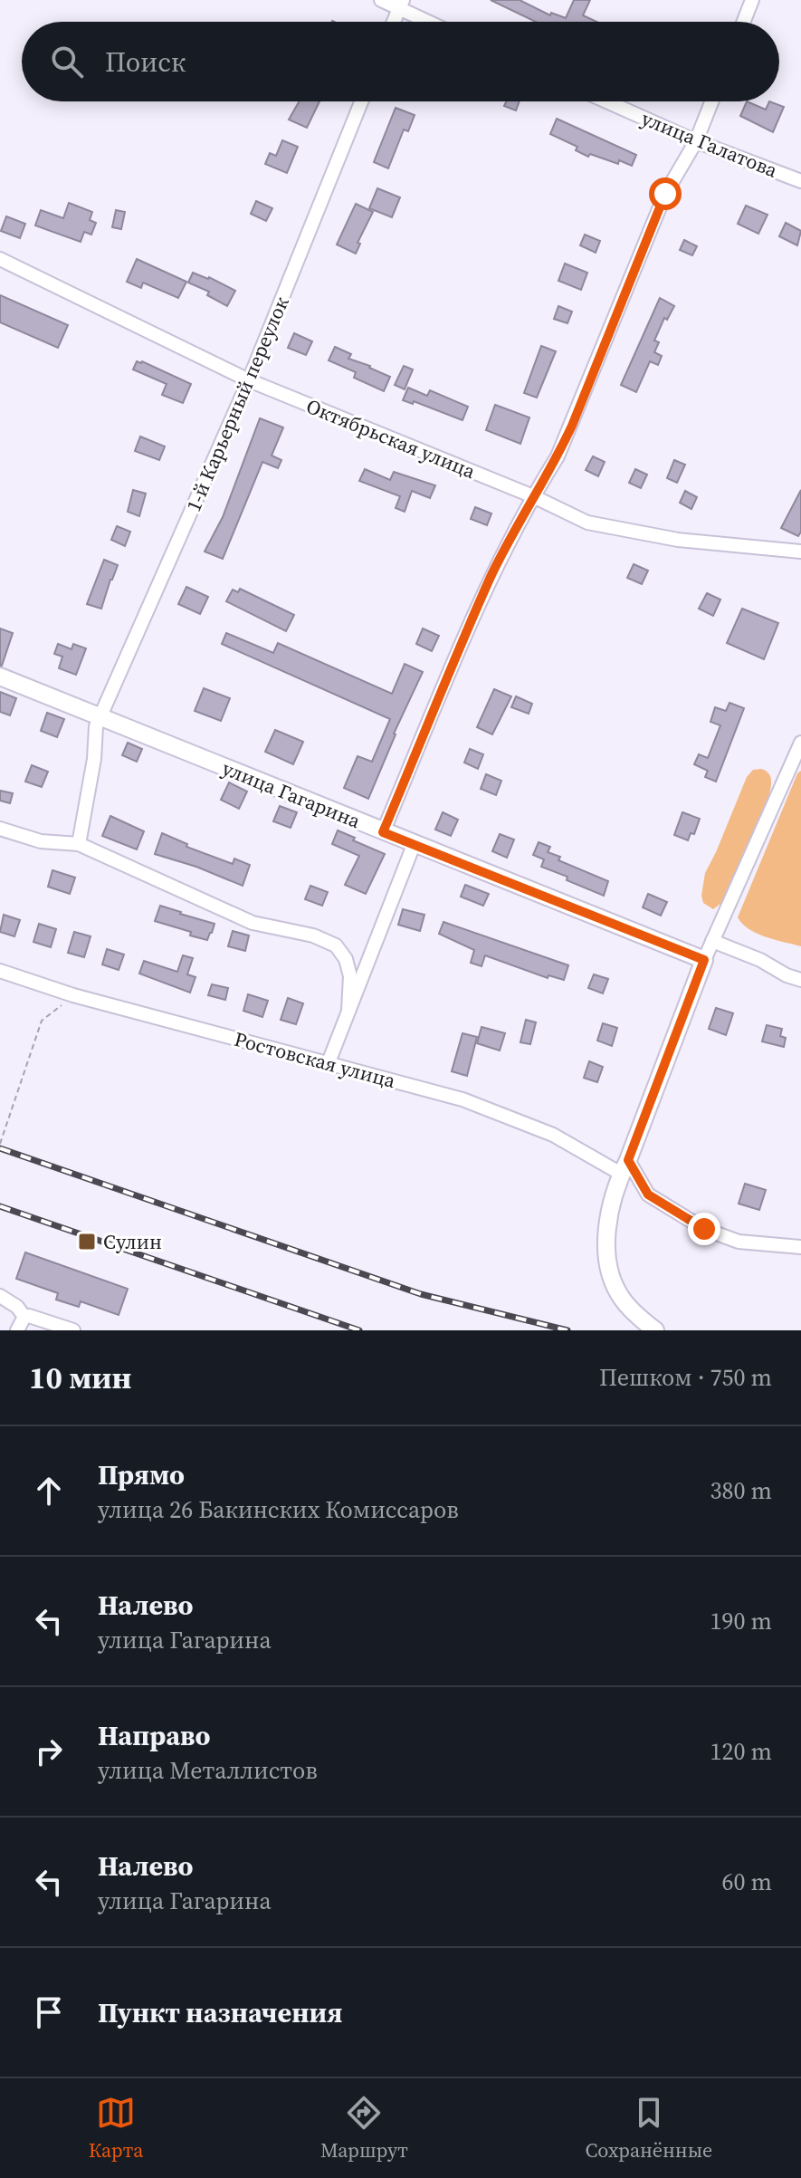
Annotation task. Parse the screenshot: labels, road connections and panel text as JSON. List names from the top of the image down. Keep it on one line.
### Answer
{"streets":{"main road":["улица Гагарина"],"street":["улица Галатова","1-й Карьерный переулок","Октябрьская улица","Ростовская улица"]},"crossings":[["1-й Карьерный переулок","Октябрьская улица"],["1-й Карьерный переулок","улица Гагарина"]],"places":{"transit":["Сулин"]},"page":{"search":"Поиск","heading":["10 мин","Пешком · 750 m"],"list":[["Прямо","улица 26 Бакинских Комиссаров","380 m"],["Налево","улица Гагарина","190 m"],["Направо","улица Металлистов","120 m"],["Налево","улица Гагарина","60 m"],"Пункт назначения"],"nav":["Карта","Маршрут","Сохранённые"]}}
